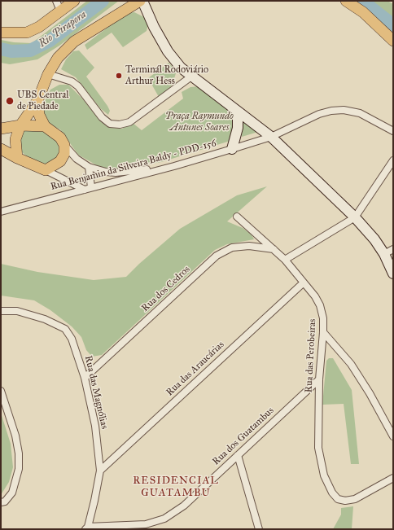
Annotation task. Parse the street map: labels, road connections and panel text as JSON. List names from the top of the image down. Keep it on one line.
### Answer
{"streets":{"street":["Rua Benjamin da Silveira Baldy - PDD-156","Rua dos Cedros","Rua das Perobeiras","Rua das Araucárias","Rua das Magnólias","Rua dos Guatambus"]},"crossings":[["Rua dos Cedros","Rua das Perobeiras"],["Rua dos Cedros","Rua das Magnólias"],["Rua das Perobeiras","Rua das Araucárias"],["Rua das Perobeiras","Rua dos Guatambus"],["Rua das Araucárias","Rua das Magnólias"],["Rua das Magnólias","Rua dos Guatambus"]],"districts":["RESIDENCIAL GUATAMBU"],"water":["Rio Pirapora"],"parks":["Praça Raymundo Antunes Soares"],"places":["Terminál Rodoviário Arthur Hess","UBS Central de Piedade"]}
